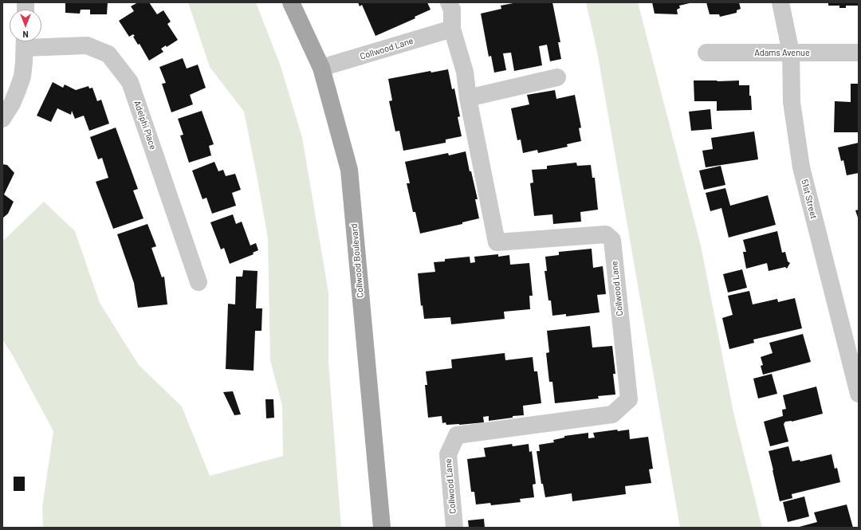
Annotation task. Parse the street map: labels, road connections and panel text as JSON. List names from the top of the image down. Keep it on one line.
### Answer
{"streets":{"main road":["Collwood Boulevard"],"street":["Collwood Lane","Adams Avenue","Adelphi Place","51st Street"]},"crossings":[["Collwood Lane","Collwood Boulevard"],["Adams Avenue","51st Street"]],"north":"bottom"}
